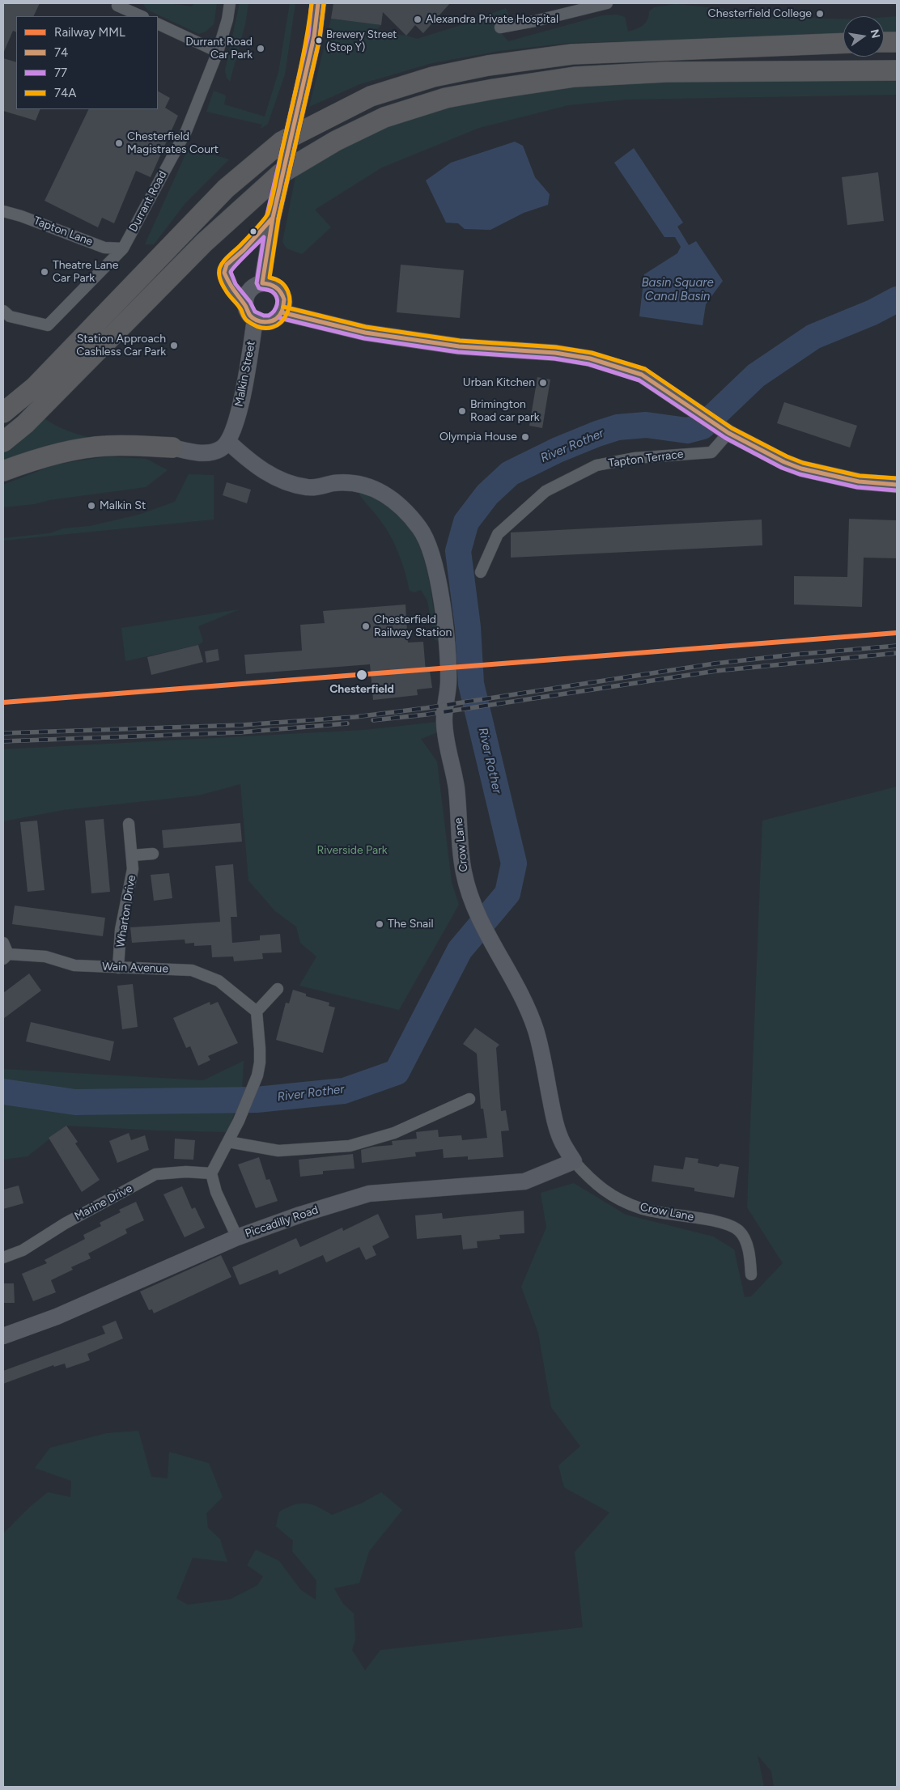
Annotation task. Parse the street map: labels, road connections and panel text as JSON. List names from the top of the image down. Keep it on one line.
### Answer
{"streets":{"street":["Durrant Road","Tapton Lane","Malkin Street","Tapton Terrace","Crow Lane","Wharton Drive","Wain Avenue","Marine Drive","Piccadilly Road"]},"crossings":[["Durrant Road","Tapton Lane"],["Malkin Street","Crow Lane"],["Crow Lane","Piccadilly Road"],["Wharton Drive","Wain Avenue"]],"water":["Basin Square Canal Basin","River Rother"],"parks":["Riverside Park"],"places":["Chesterfield College","Alexandra Private Hospital","Brewery Street (Stop Y)","Durrant Road Car Park","Chesterfield Magistrates Court","Theatre Lane Car Park","Station Approach Cashless Car Park","Urban Kitchen","Brimington Road car park","Olympia House","Malkin St","Chesterfield Railway Station","Chesterfield","The Snail"],"lines":["transit line 74","transit line 77","transit line 74A","rail line MML"],"legend":["Railway MML","74","77","74A"],"north":"right"}
